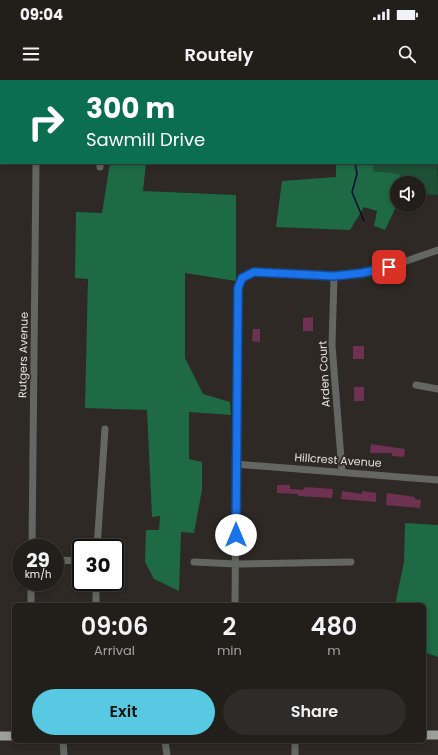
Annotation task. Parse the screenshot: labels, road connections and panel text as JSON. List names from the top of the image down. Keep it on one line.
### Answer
{"streets":{"street":["Rutgers Avenue","Arden Court","Hillcrest Avenue"]},"crossings":[["Arden Court","Hillcrest Avenue"]],"page":{"status":"09:04","header":"Routely","turn":["300 m","Sawmill Drive"],"speed":"29 km/h","limit":"30","eta":["09:06","Arrival","2","min","480","m"],"buttons":["Exit","Share"]}}
